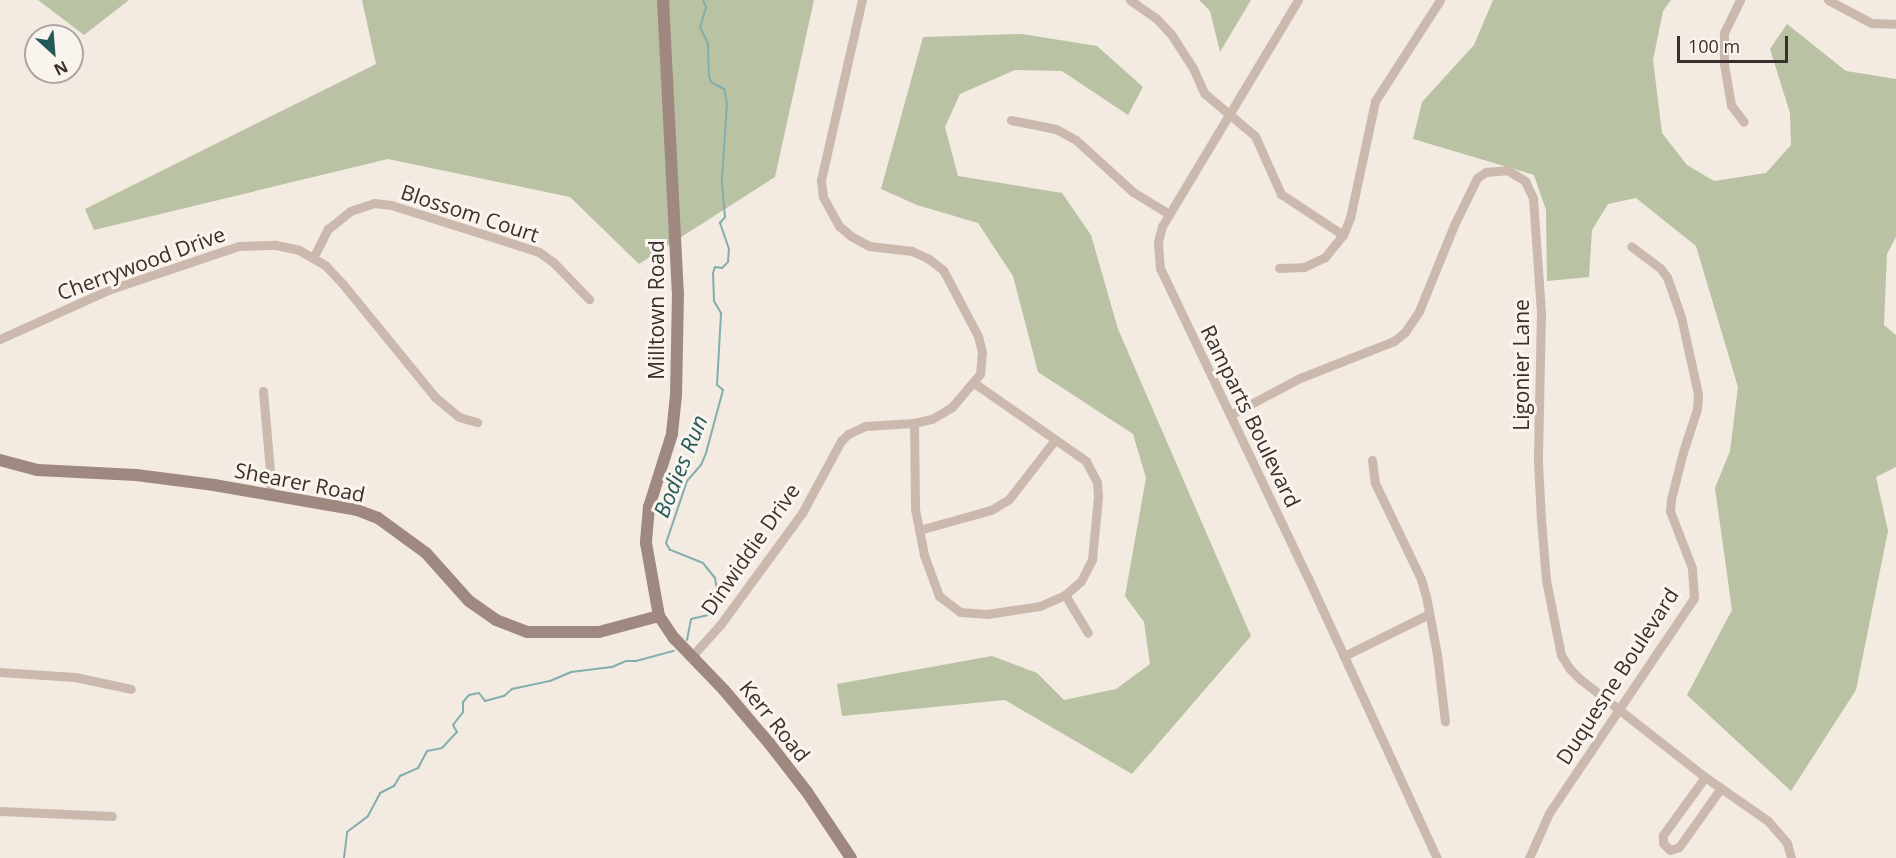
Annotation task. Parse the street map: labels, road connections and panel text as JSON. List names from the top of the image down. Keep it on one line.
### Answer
{"streets":{"street":["Blossom Court","Cherrywood Drive","Milltown Road","Ligonier Lane","Ramparts Boulevard","Shearer Road","Dinwiddie Drive","Duquesne Boulevard","Kerr Road"]},"crossings":[["Blossom Court","Cherrywood Drive"],["Milltown Road","Shearer Road"],["Milltown Road","Kerr Road"],["Ligonier Lane","Ramparts Boulevard"],["Ligonier Lane","Duquesne Boulevard"],["Shearer Road","Kerr Road"],["Dinwiddie Drive","Kerr Road"]],"water":["Bodies Run"],"scale_bar":"100 m","north":"bottom right"}
